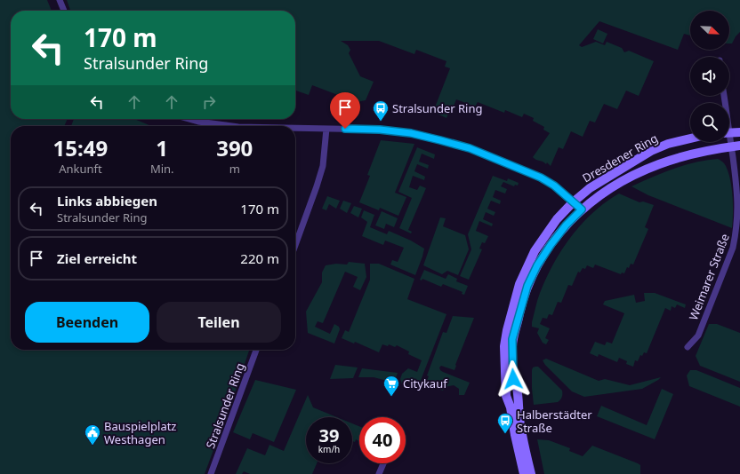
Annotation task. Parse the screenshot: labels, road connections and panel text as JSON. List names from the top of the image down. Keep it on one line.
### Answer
{"streets":{"street":["Dresdener Ring","Weimarer Straße","Stralsunder Ring"]},"crossings":[["Dresdener Ring","Weimarer Straße"]],"places":{"bus stop":["Stralsunder Ring","Halberstädter Straße"],"supermarket":["Citykauf"],"public building":["Bauspielplatz Westhagen"]},"north":"bottom right","page":{"turn":["170 m","Stralsunder Ring"],"eta":["15:49","Ankunft","1","Min.","390","m"],"list":[{"name":"Links abbiegen","note":"Stralsunder Ring","value":"170 m"},{"name":"Ziel erreicht","value":"220 m"}],"buttons":["Beenden","Teilen"],"speed":"39 km/h","limit":"40"}}
